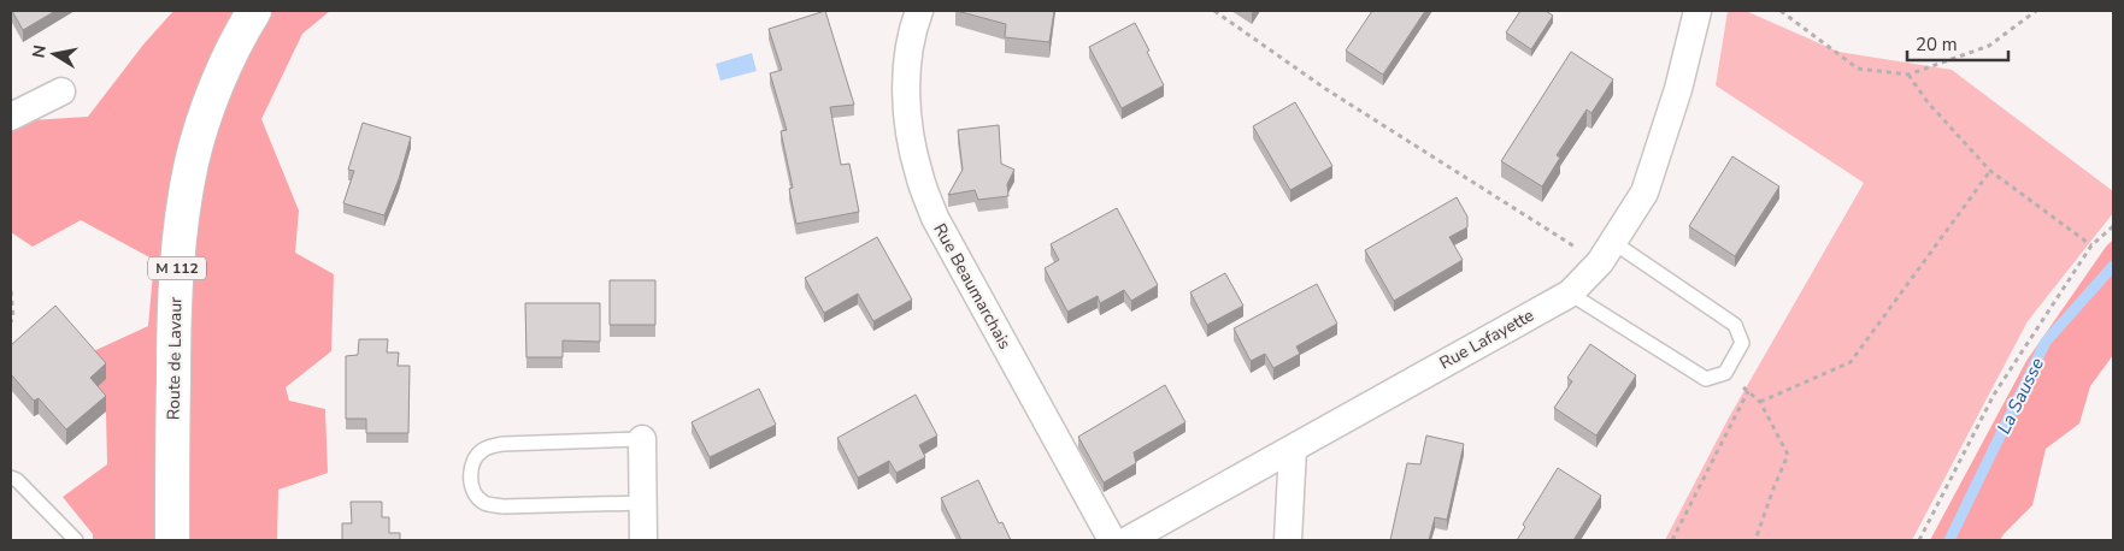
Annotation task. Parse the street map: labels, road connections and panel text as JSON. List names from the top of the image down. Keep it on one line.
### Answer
{"streets":{"main road":["M 112","Route de Lavaur"],"street":["Rue Beaumarchais","Rue Lafayette"]},"water":["La Sausse"],"scale_bar":"20 m","north":"left"}
